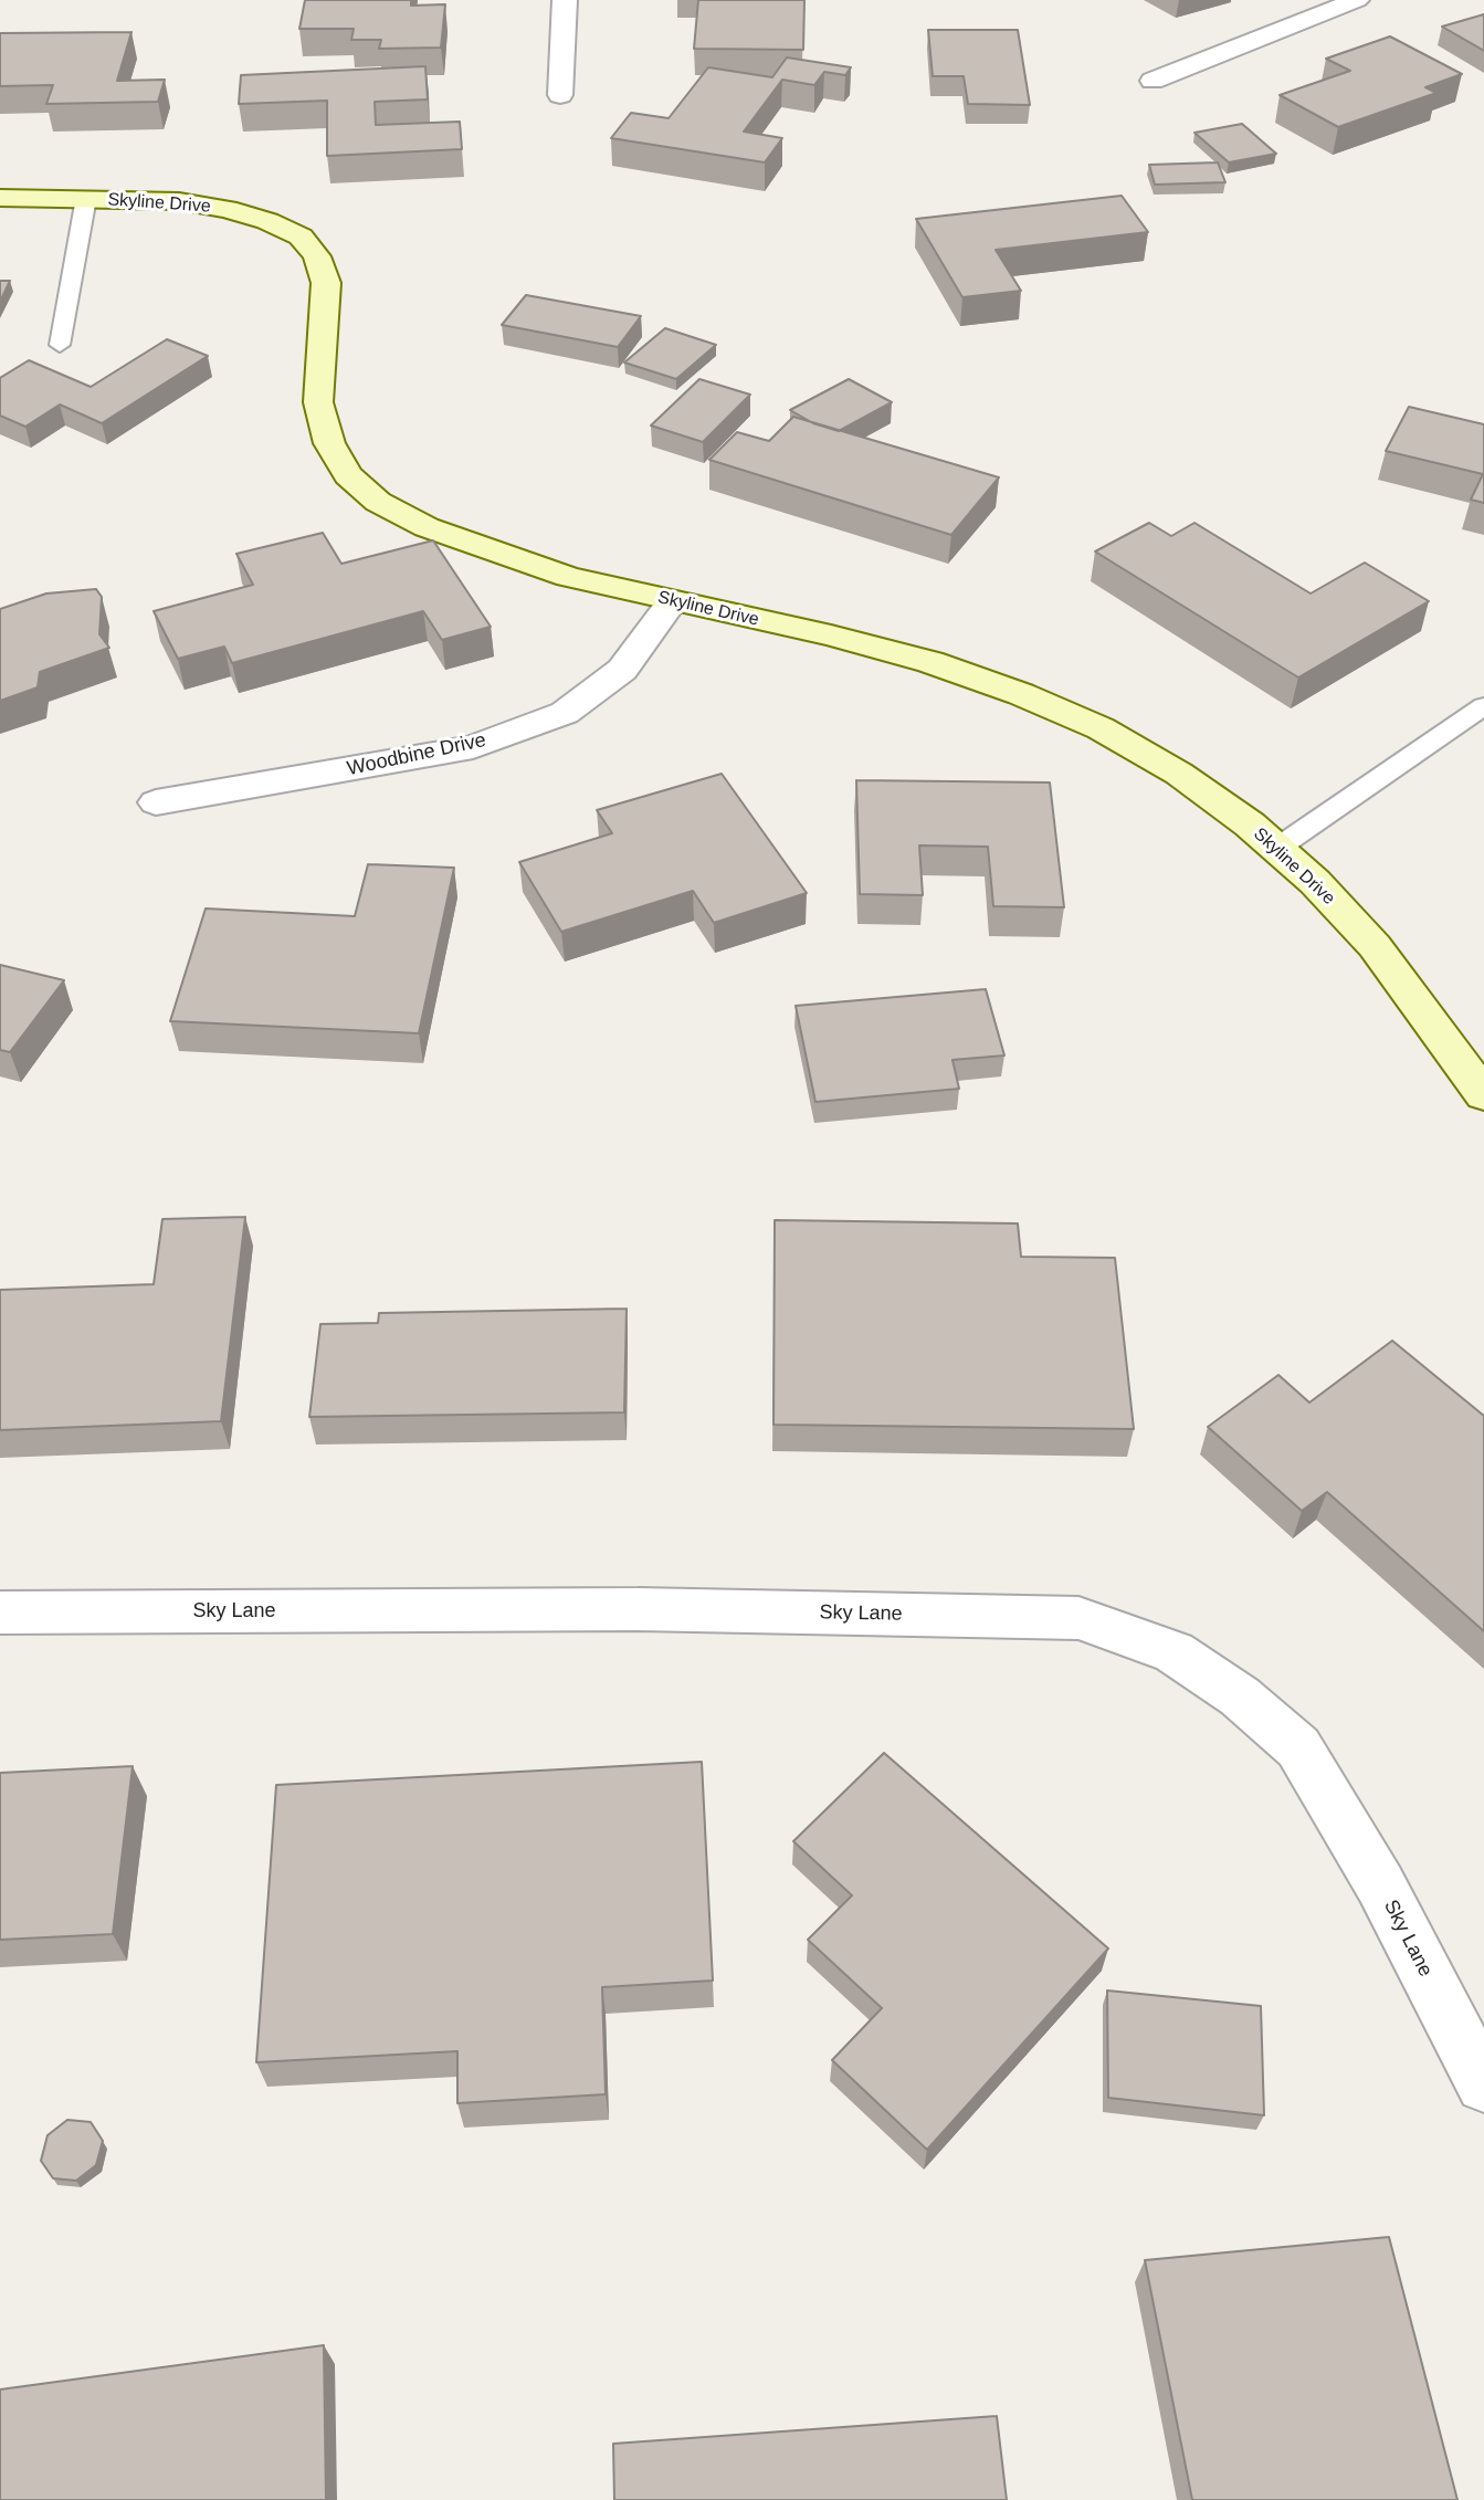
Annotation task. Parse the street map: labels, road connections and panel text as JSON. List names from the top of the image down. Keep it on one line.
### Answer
{"streets":{"street":["Skyline Drive","Woodbine Drive","Sky Lane"]},"crossings":[["Skyline Drive","Woodbine Drive"]]}
